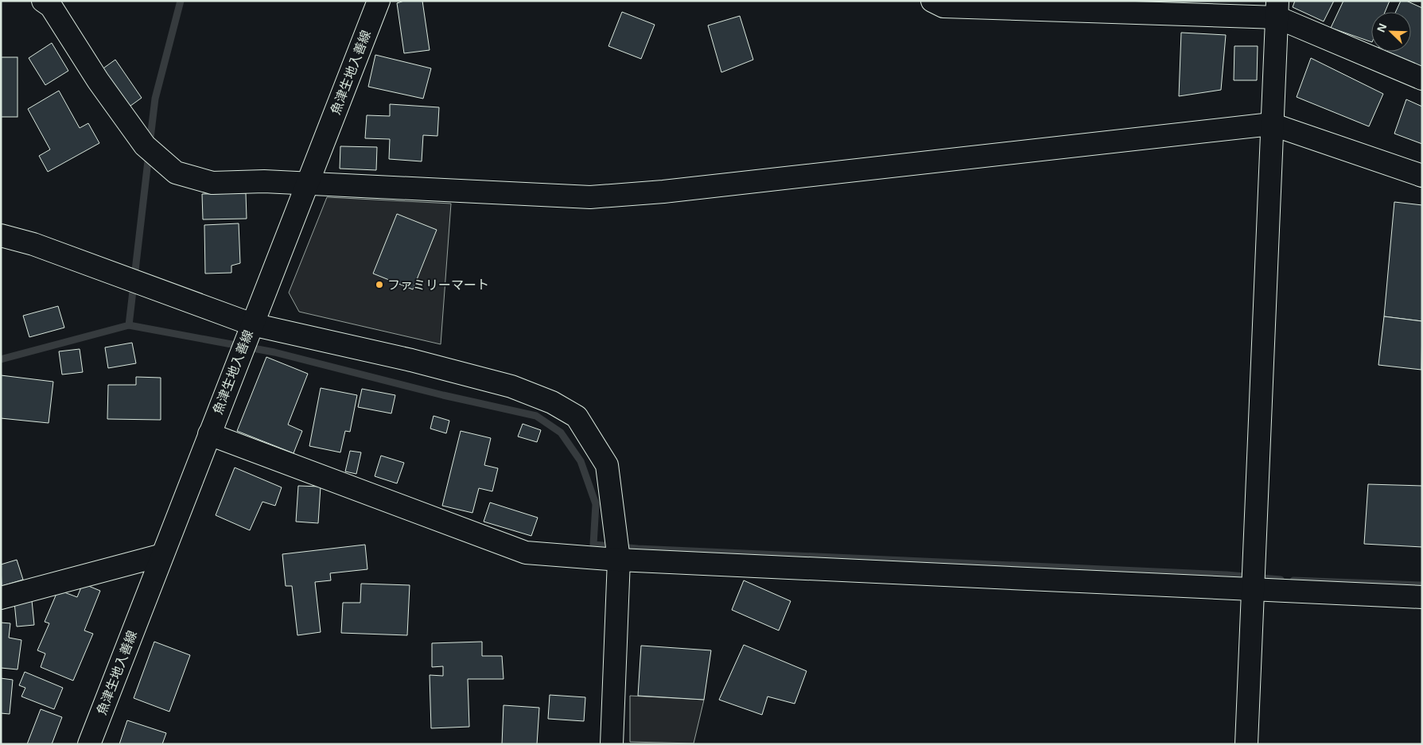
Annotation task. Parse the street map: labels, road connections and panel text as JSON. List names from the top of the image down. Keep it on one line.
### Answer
{"streets":{"street":["魚津生地入善線"]},"places":["ファミリーマート"],"north":"top left"}
